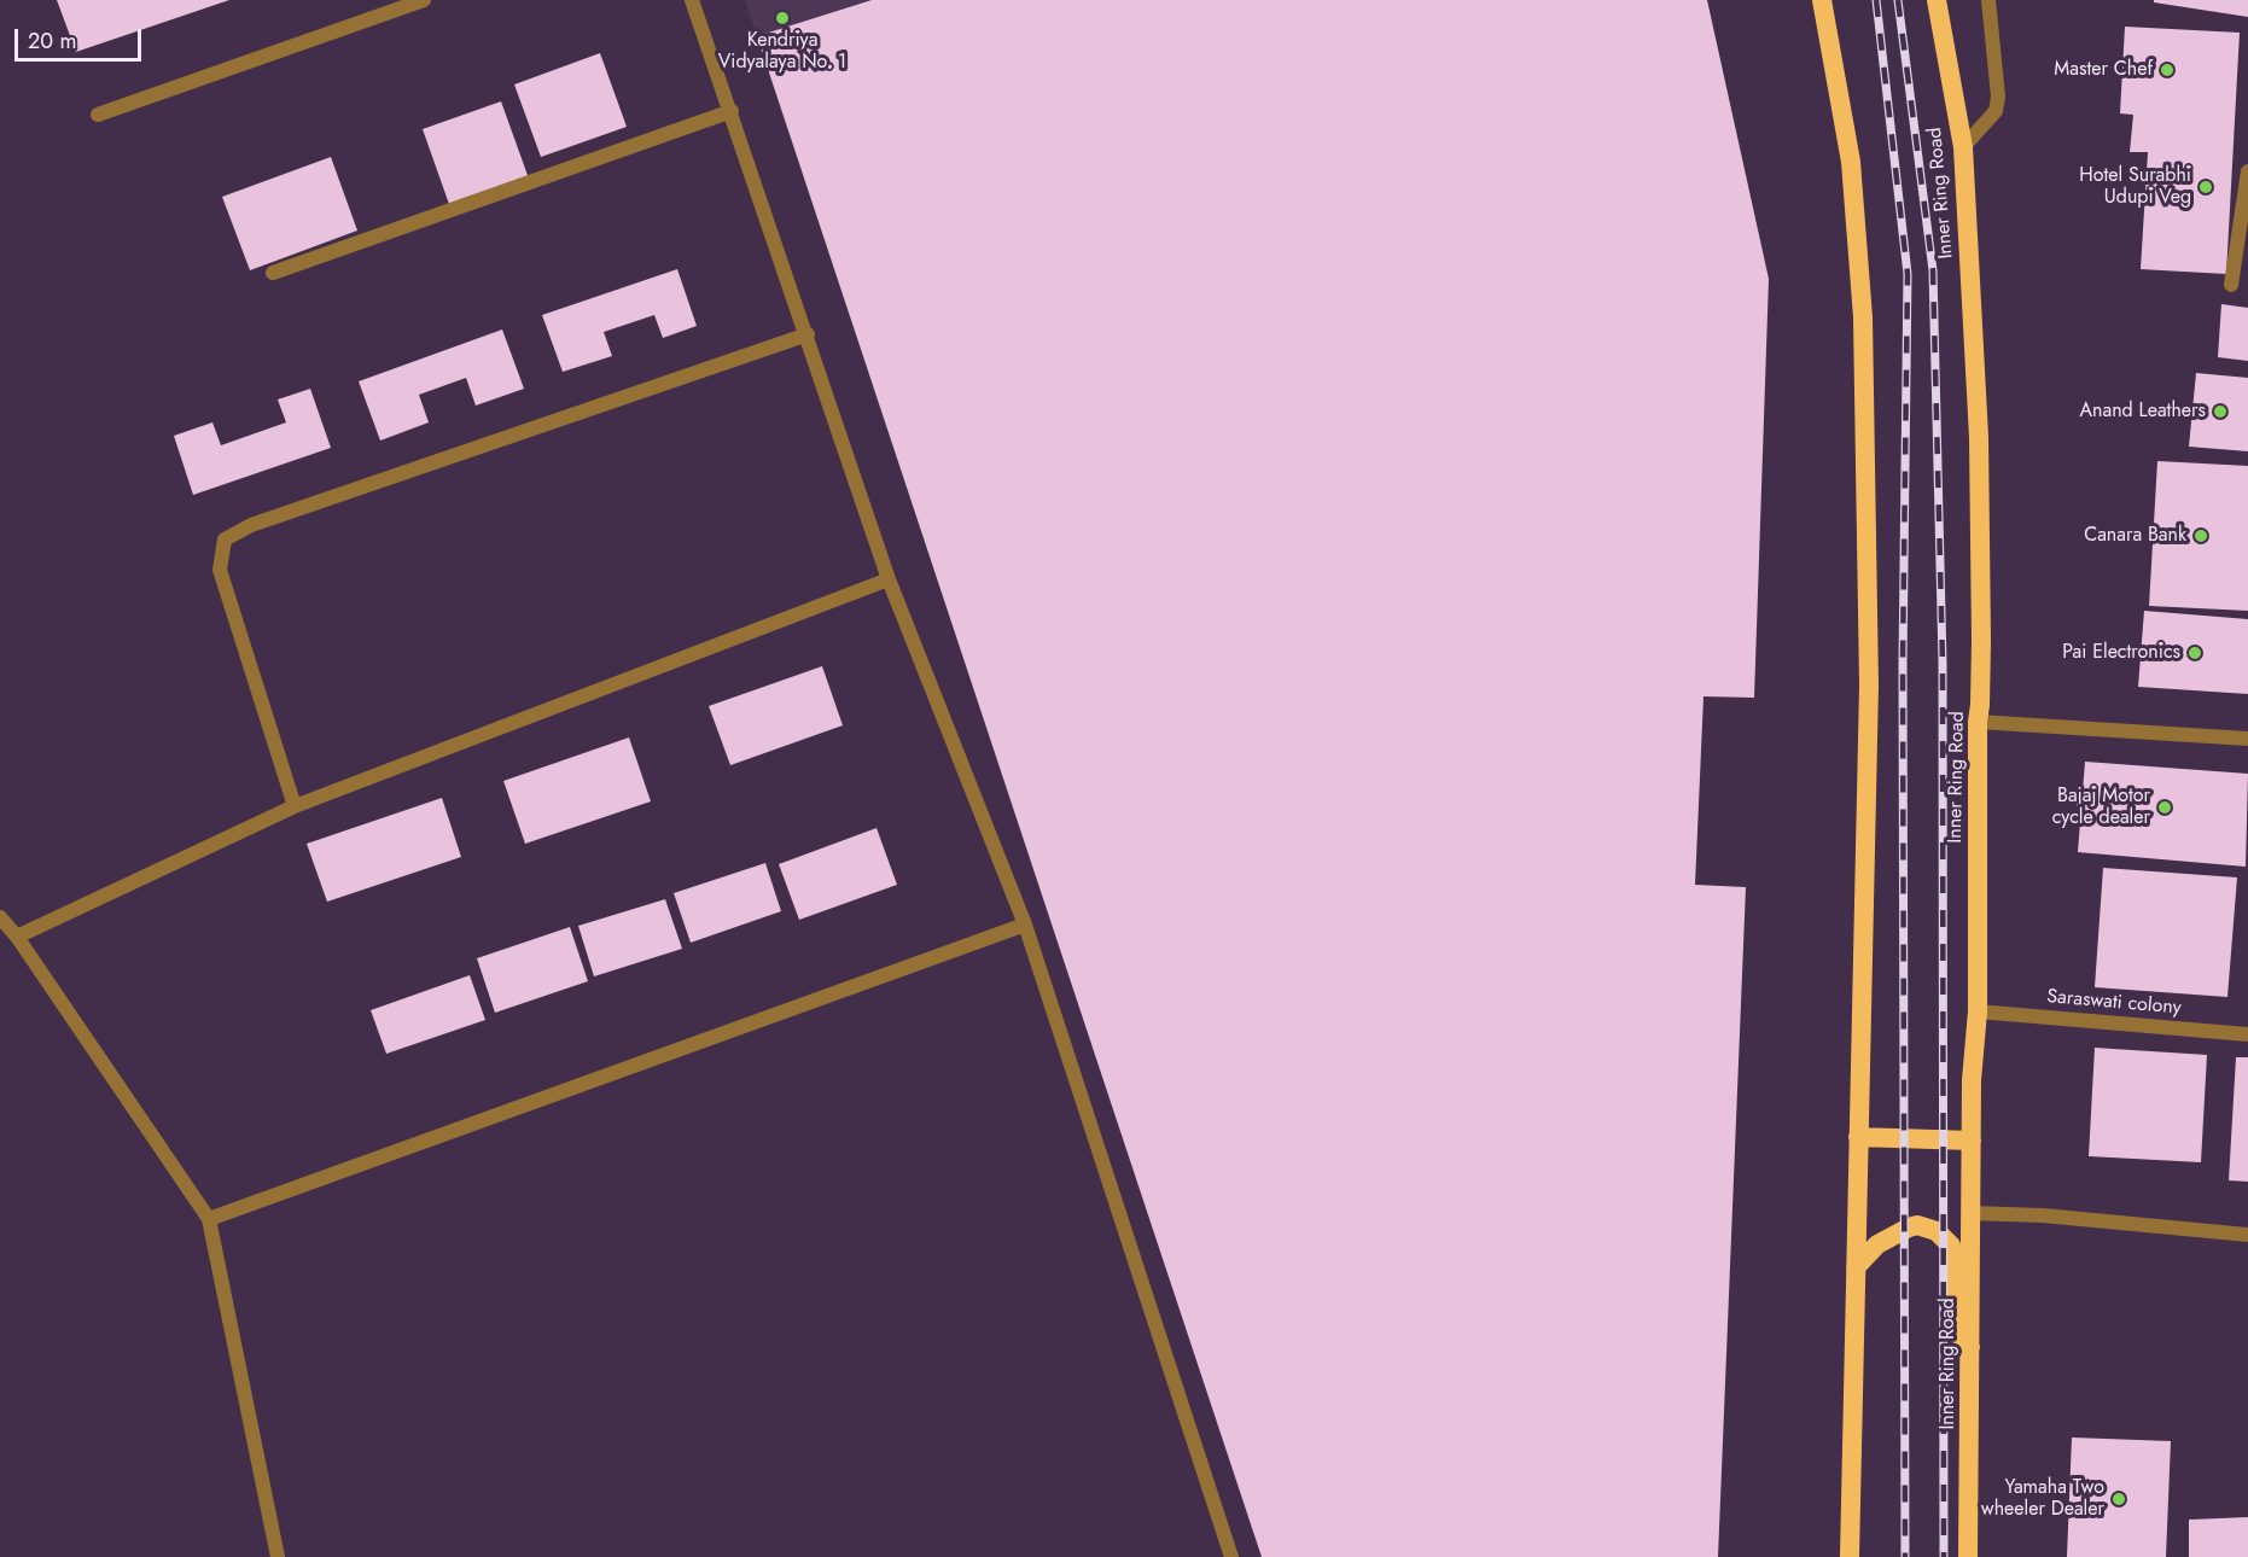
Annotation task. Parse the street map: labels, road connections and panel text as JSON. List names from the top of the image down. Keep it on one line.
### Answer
{"streets":{"highway":["Inner Ring Road"],"street":["Saraswati colony"]},"crossings":[["Inner Ring Road","Saraswati colony"]],"places":["Kendriya Vidyalaya No. 1","Master Chef","Hotel Surabhi Udupi Veg","Anand Leathers","Canara Bank","Pai Electronics","Bajaj Motor cycle dealer","Yamaha Two wheeler Dealer"],"scale_bar":"20 m"}
